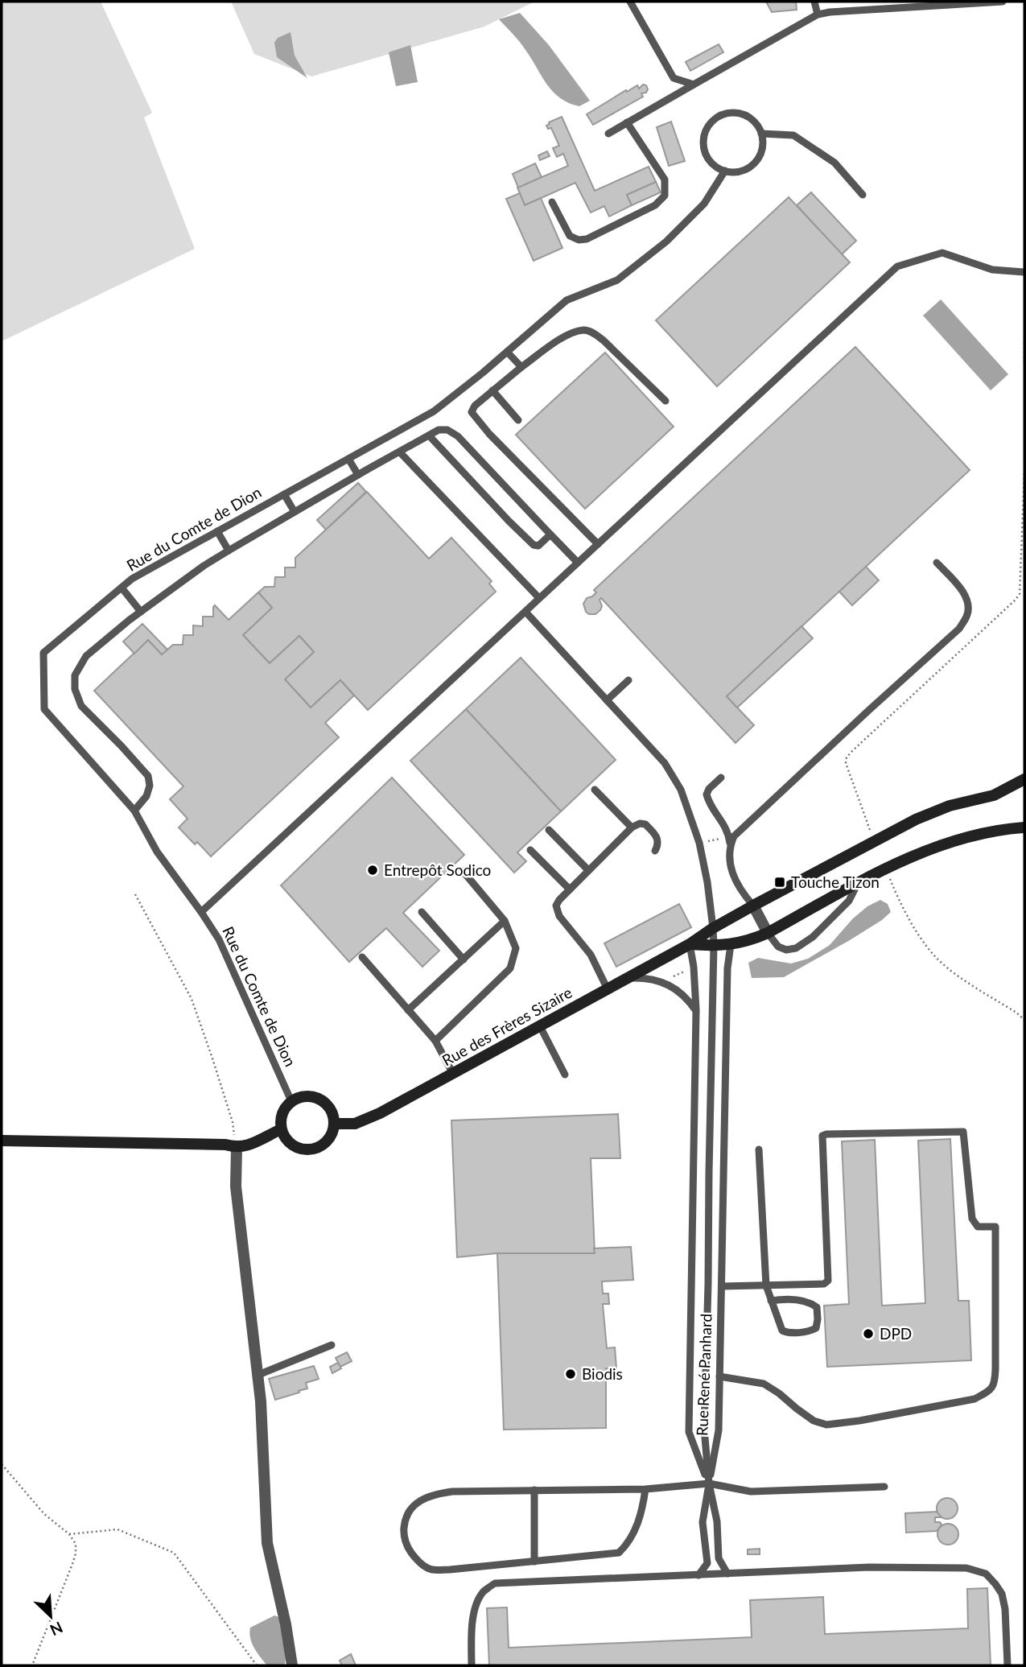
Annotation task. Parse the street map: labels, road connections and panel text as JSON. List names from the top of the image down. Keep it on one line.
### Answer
{"streets":{"street":["Rue des Frères Sizaire"],"lane":["Rue du Comte de Dion","Rue René Panhard"]},"crossings":[["Rue du Comte de Dion","Rue des Frères Sizaire"],["Rue des Frères Sizaire","Rue René Panhard"]],"places":{"other":["Entrepôt Sodico","DPD","Biodis"],"transit":["Touche Tizon"]},"north":"bottom right"}
